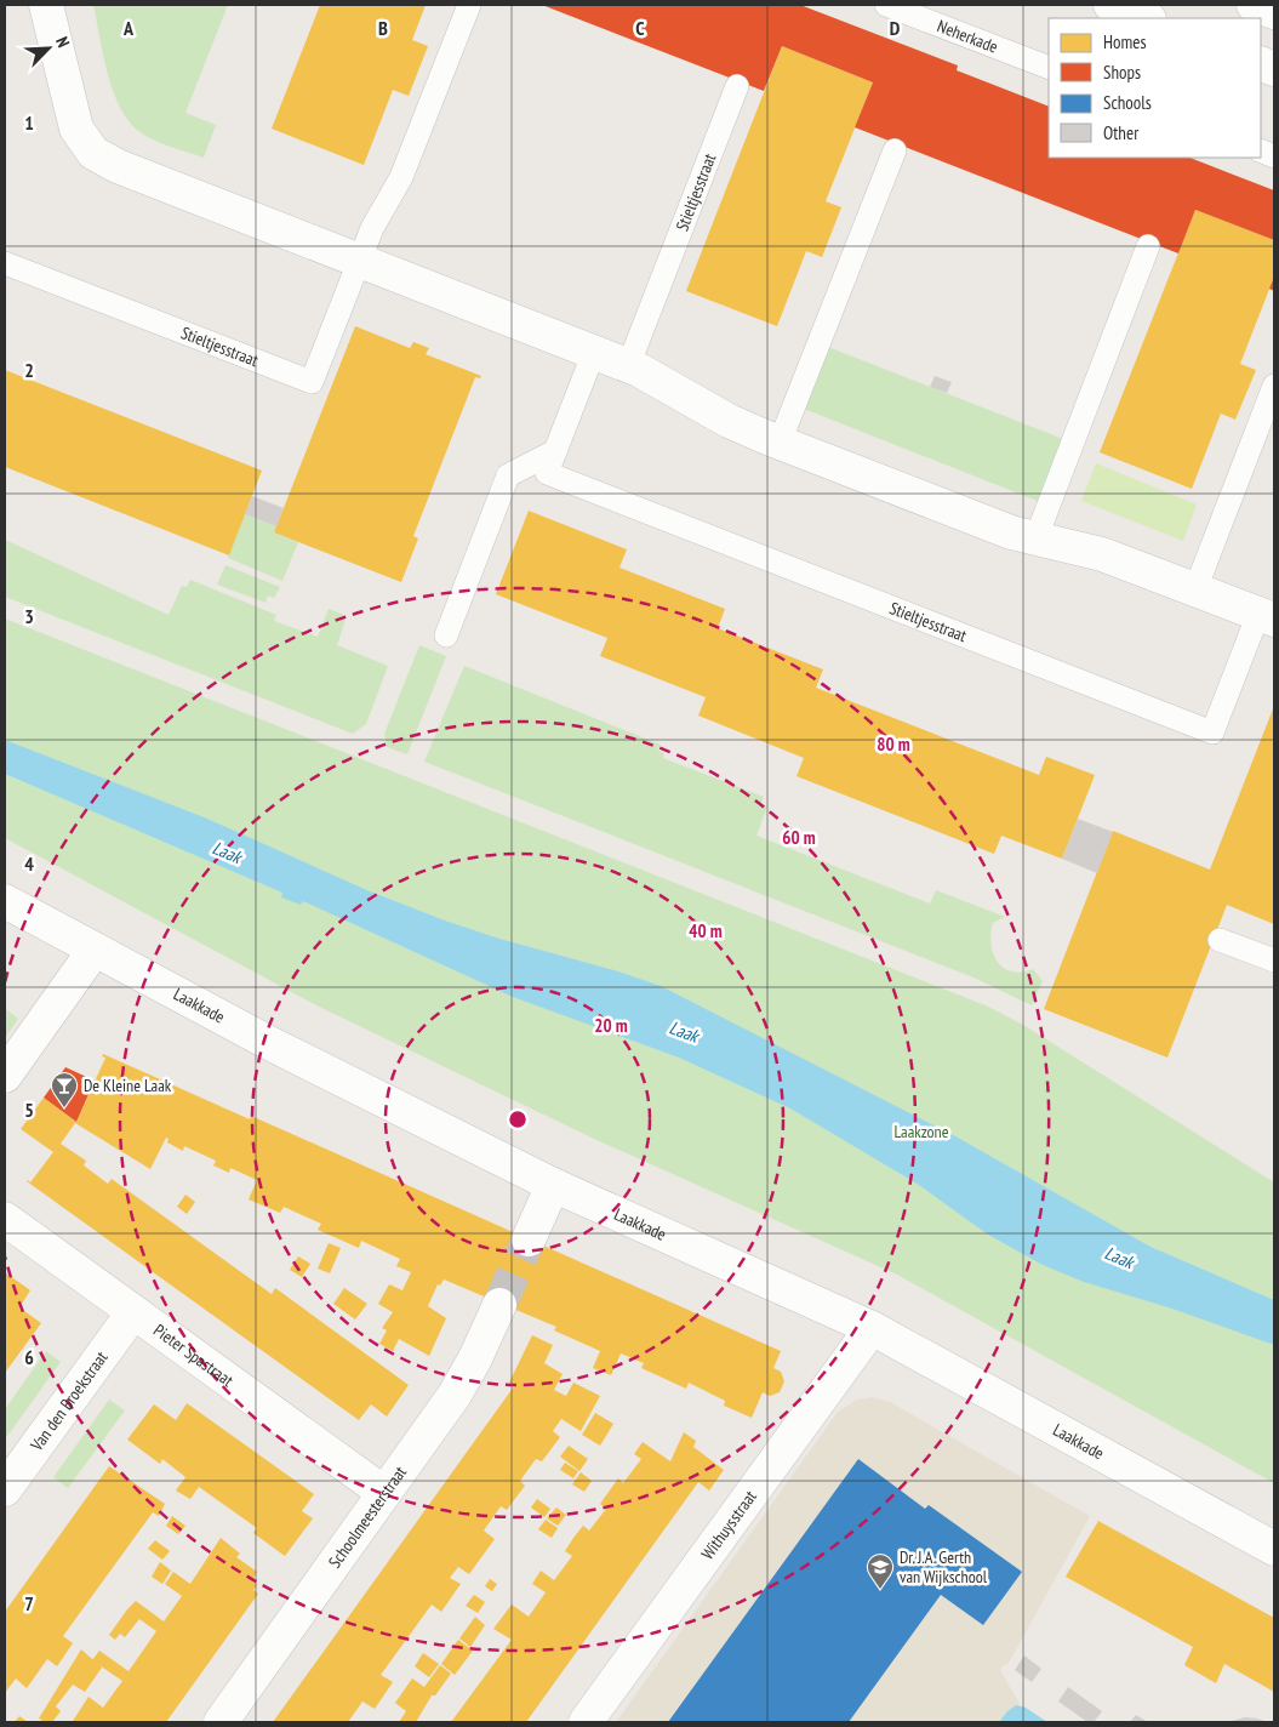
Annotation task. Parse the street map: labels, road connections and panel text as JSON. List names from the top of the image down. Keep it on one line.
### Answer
{"streets":{"street":["Stieltjesstraat","Laakkade","Pieter Spastraat","Van den Broekstraat","Schoolmeesterstraat","Withuysstraat"],"lane":["Neherkade"]},"crossings":[["Laakkade","Withuysstraat"],["Pieter Spastraat","Van den Broekstraat"],["Pieter Spastraat","Schoolmeesterstraat"]],"water":["Laak"],"parks":["Laakzone"],"places":{"bar":["De Kleine Laak"],"school or university":["Dr. J.A. Gerth van Wijkschool"]},"legend":["Homes","Shops","Schools","Other"],"north":"top right","grid":{"columns":["A","B","C","D"],"rows":["1","2","3","4","5","6","7"]},"rings":["80 m","60 m","40 m","20 m"]}
